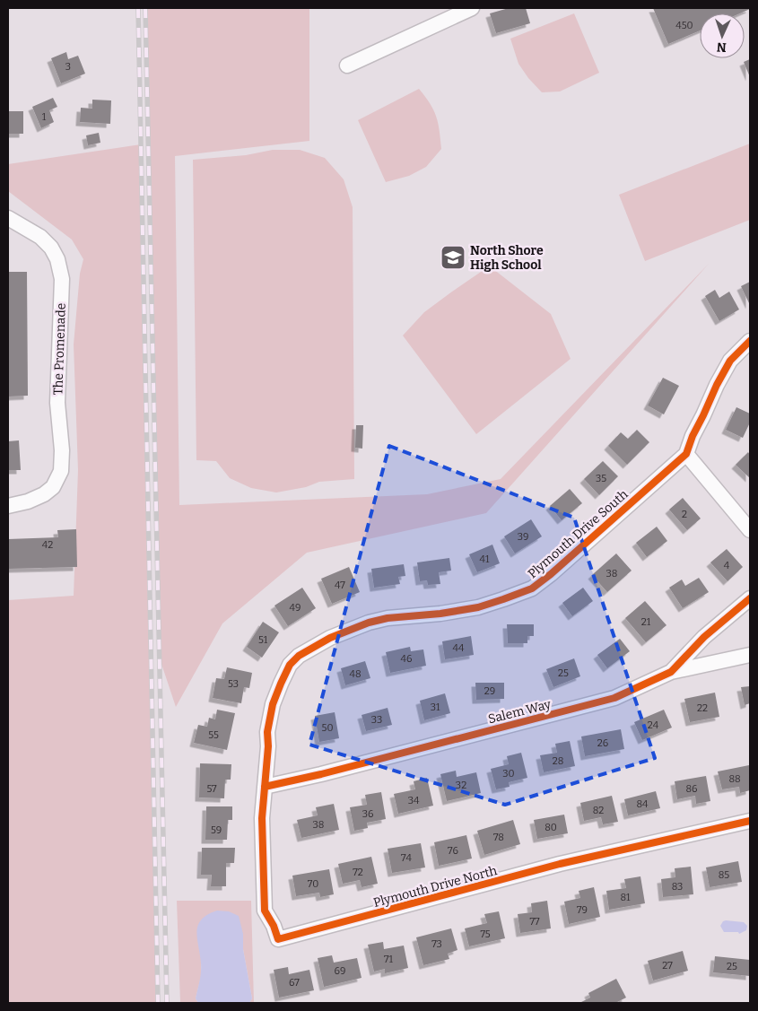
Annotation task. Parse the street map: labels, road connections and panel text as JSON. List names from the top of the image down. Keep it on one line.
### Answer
{"streets":{"street":["The Promenade","Plymouth Drive South","Salem Way","Plymouth Drive North"]},"crossings":[["Plymouth Drive South","Salem Way"],["Plymouth Drive South","Plymouth Drive North"],["Salem Way","Plymouth Drive North"]],"places":{"school or university":["North Shore High School"]},"house_numbers":["450","3","1","35","2","39","42","41","4","38","47","49","21","51","44","46","25","48","53","29","31","22","33","24","50","55","26","28","30","88","32","57","86","34","84","82","36","38","80","59","78","76","74","72","85","70","83","81","79","77","75","73","71","27","25","69","67"],"north":"bottom"}
